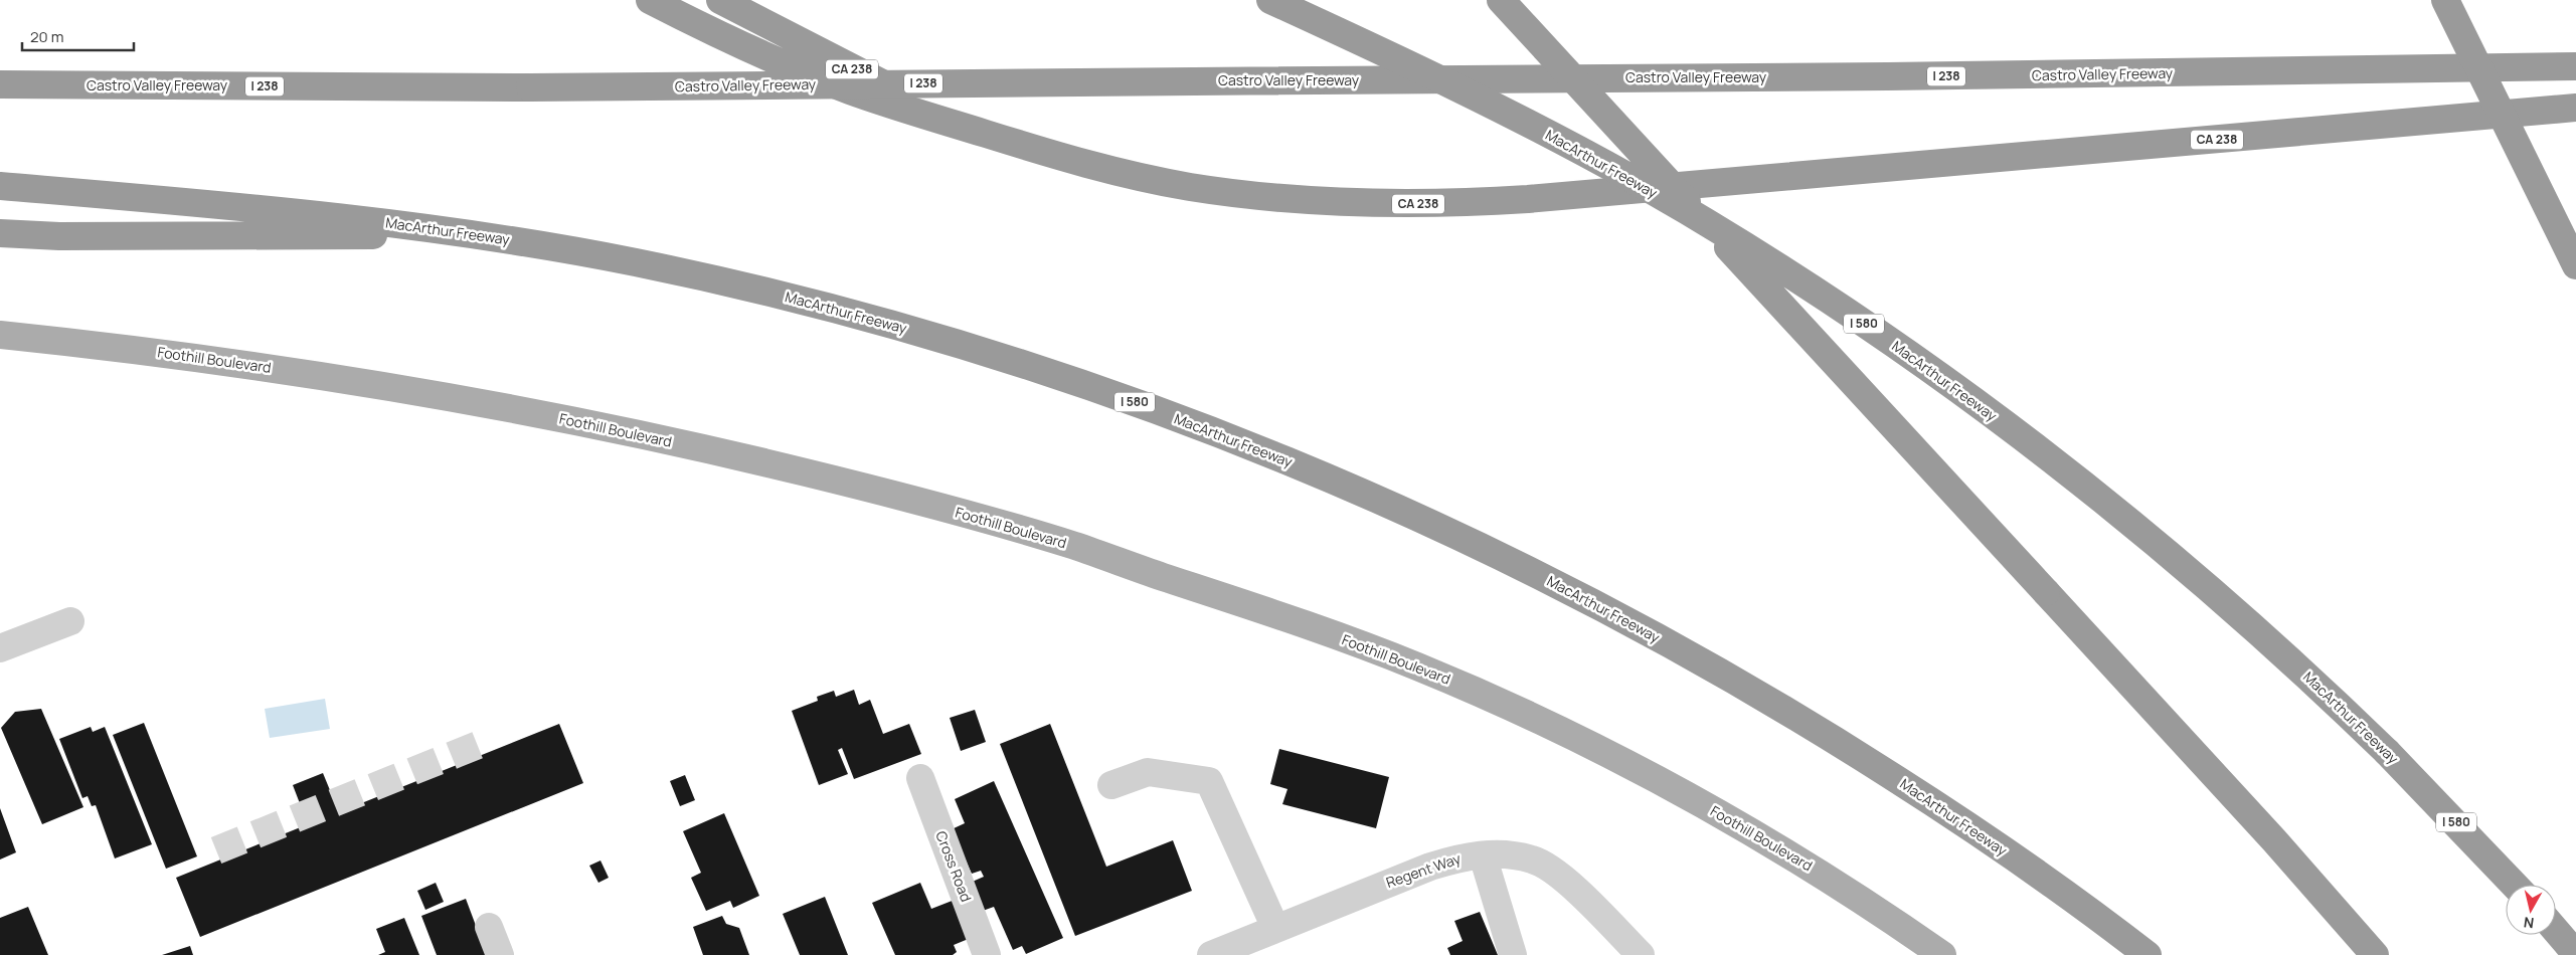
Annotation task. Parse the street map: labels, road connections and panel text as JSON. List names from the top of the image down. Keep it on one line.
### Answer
{"streets":{"highway":["CA 238","Castro Valley Freeway","I 238","MacArthur Freeway","I 580"],"main road":["Foothill Boulevard"],"street":["Cross Road","Regent Way"]},"scale_bar":"20 m","north":"bottom"}
